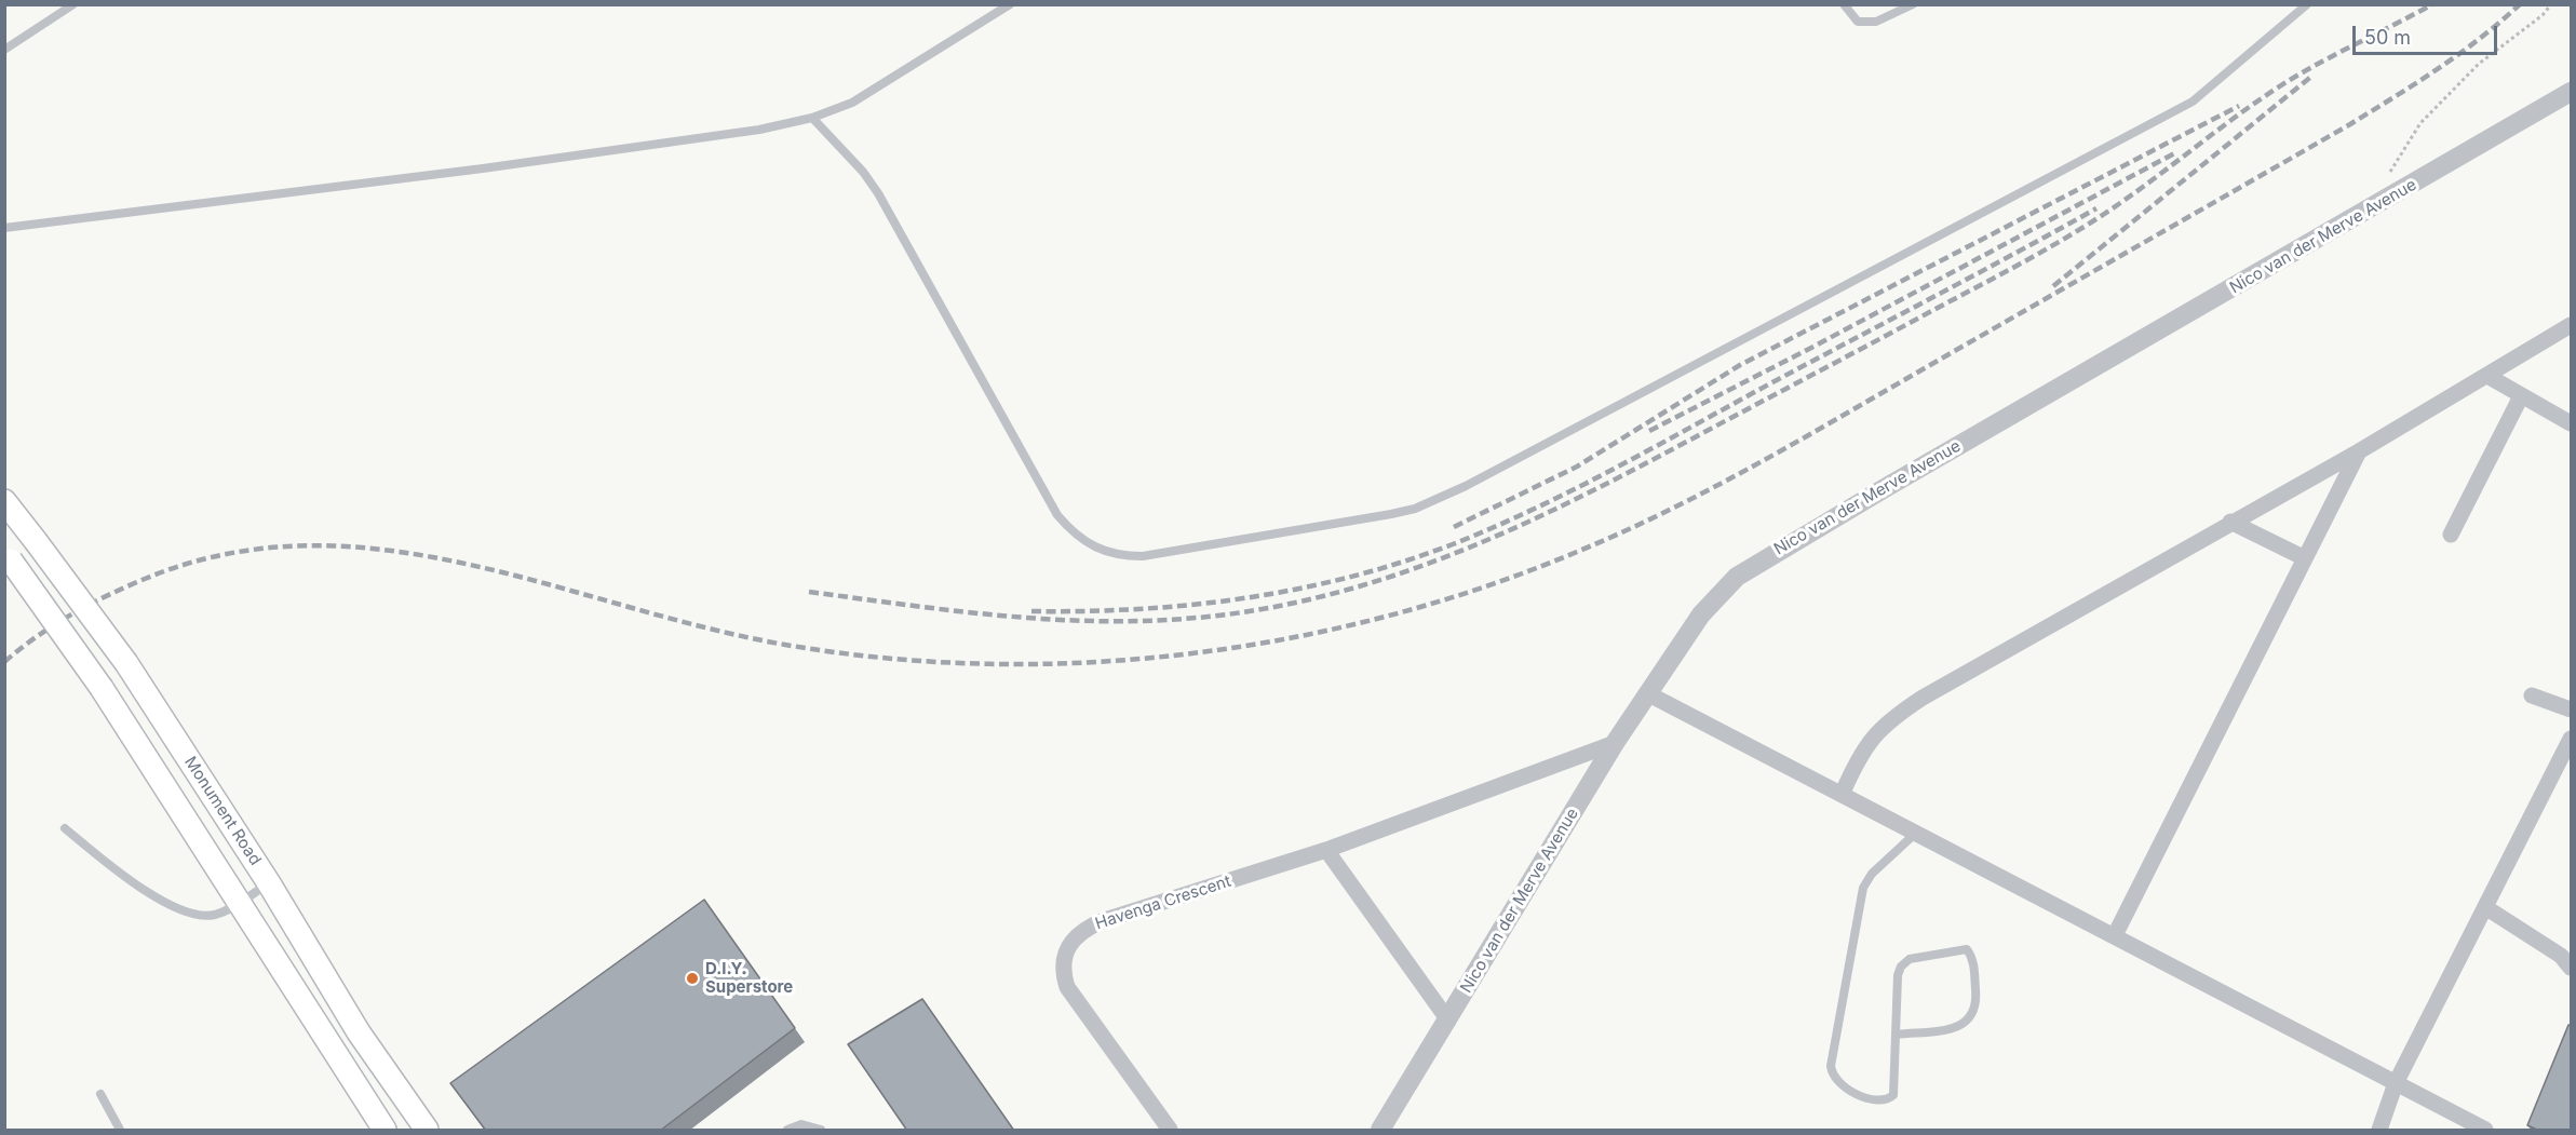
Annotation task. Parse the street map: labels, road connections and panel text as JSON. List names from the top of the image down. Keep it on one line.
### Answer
{"streets":{"main road":["Monument Road"],"street":["Nico van der Merve Avenue","Havenga Crescent"]},"crossings":[["Nico van der Merve Avenue","Havenga Crescent"]],"places":["D.I.Y. Superstore"],"scale_bar":"50 m"}
